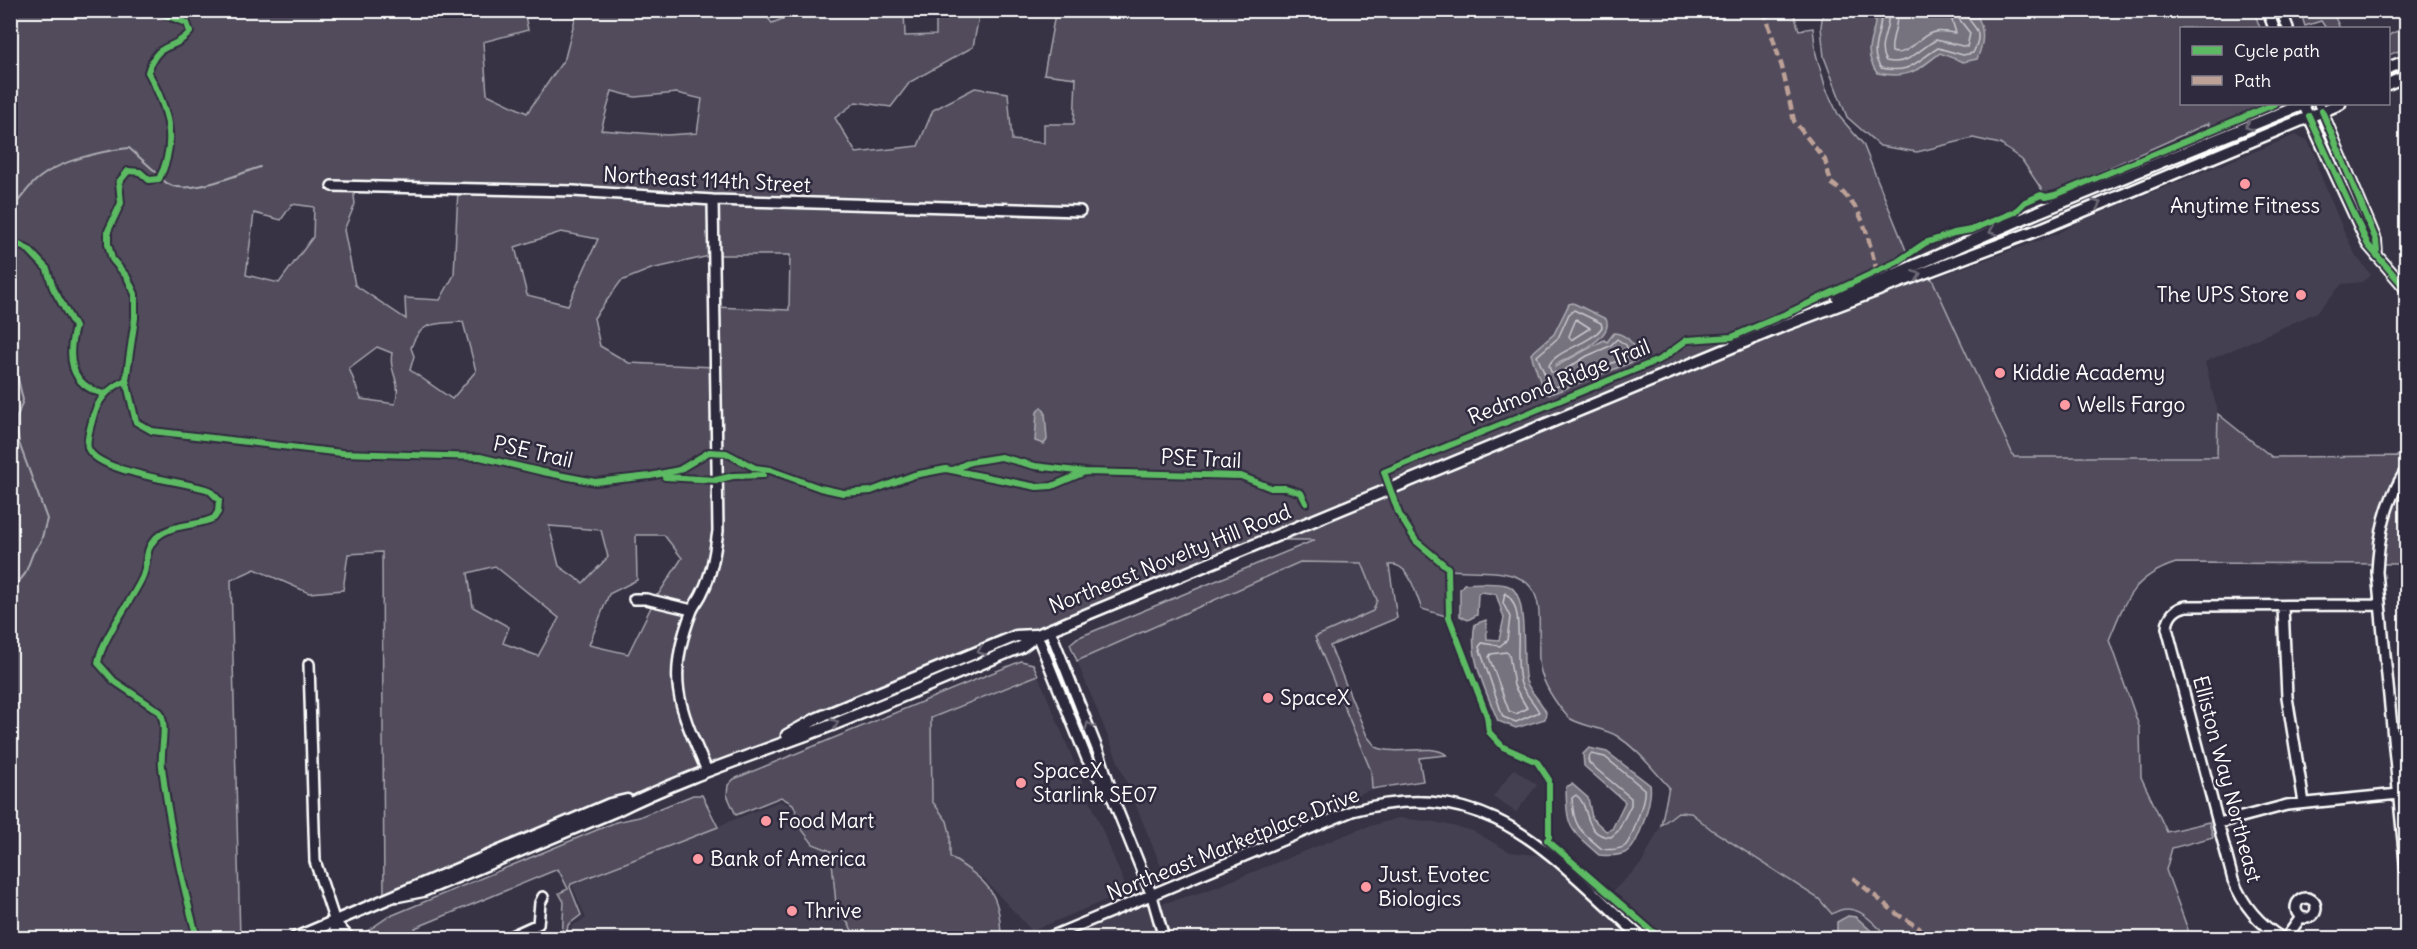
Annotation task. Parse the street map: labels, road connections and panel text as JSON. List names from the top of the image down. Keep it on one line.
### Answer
{"streets":{"main road":["Northeast Novelty Hill Road"],"street":["Northeast 114th Street","Elliston Way Northeast","Northeast Marketplace Drive"],"cycle path":["Redmond Ridge Trail","PSE Trail"]},"places":["Anytime Fitness","The UPS Store","Kiddie Academy","Wells Fargo","SpaceX","SpaceX Starlink SE07","Food Mart","Bank of America","Just. Evotec Biologics","Thrive"],"legend":["Cycle path","Path"]}
